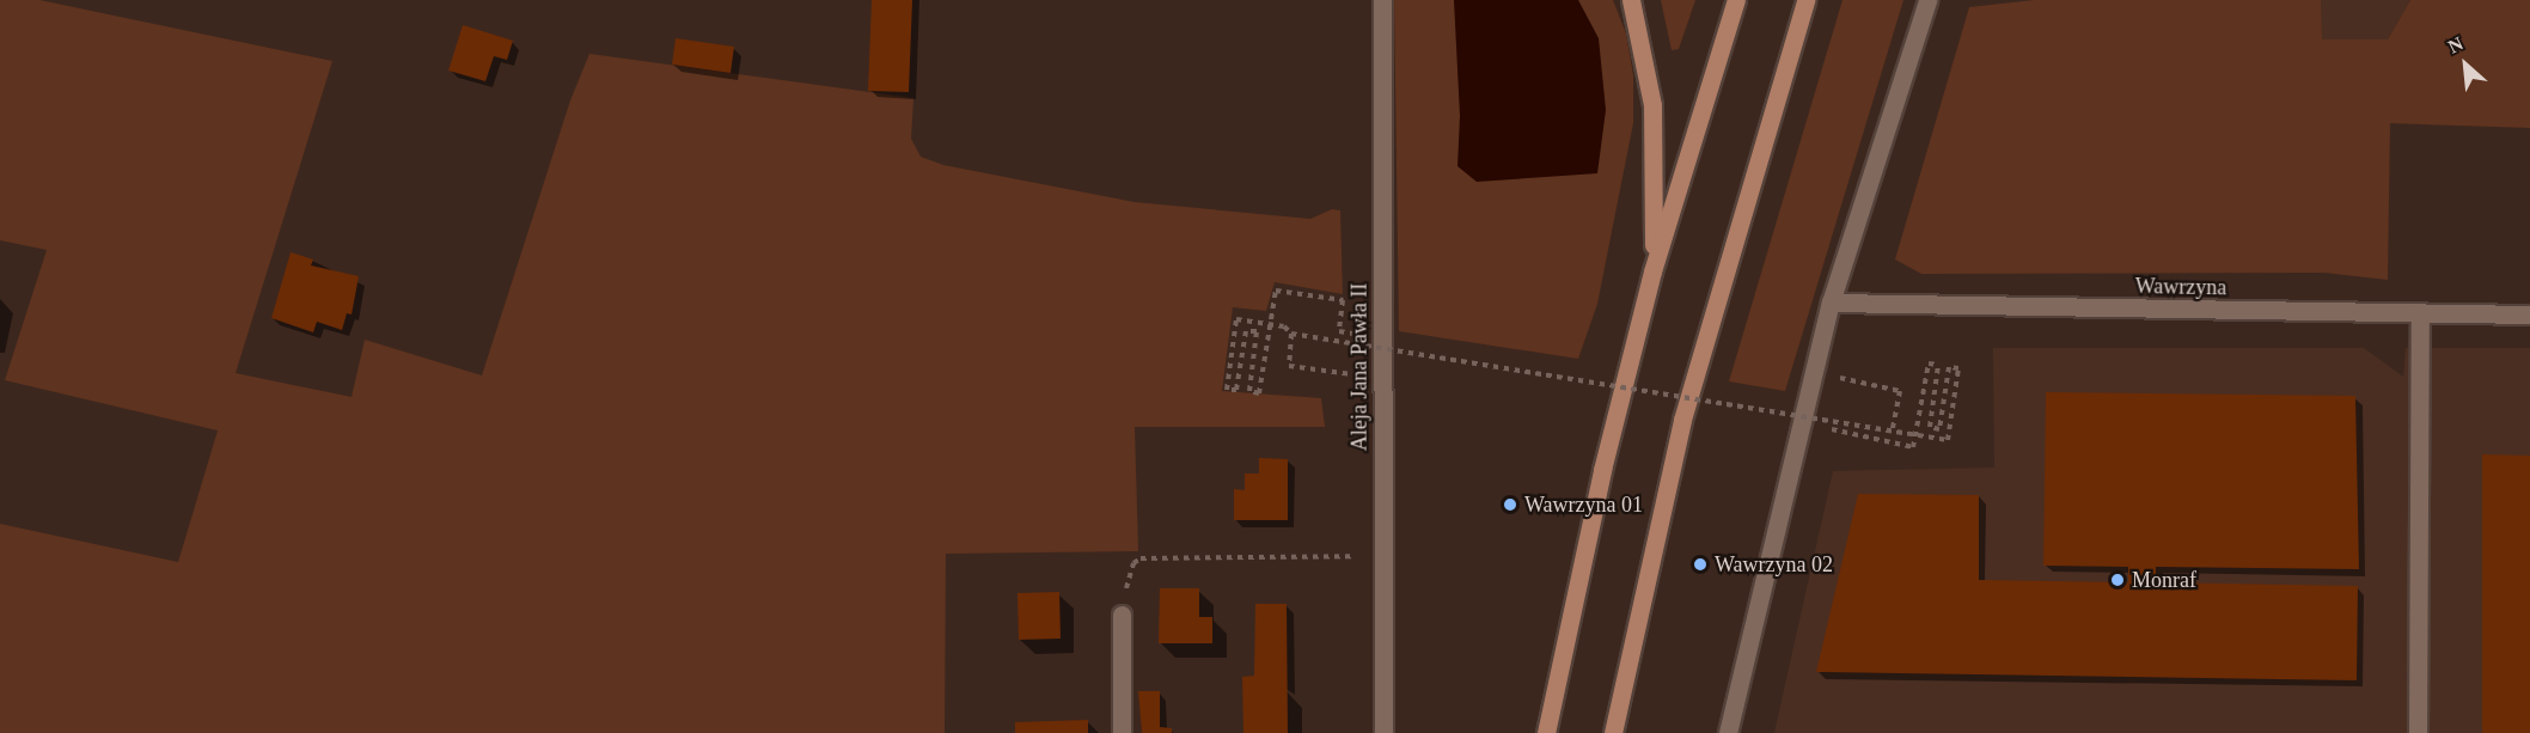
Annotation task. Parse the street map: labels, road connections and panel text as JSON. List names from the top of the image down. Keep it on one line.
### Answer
{"streets":{"street":["Wawrzyna","Aleja Jana Pawła II"]},"places":["Wawrzyna 01","Wawrzyna 02","Monraf"],"north":"top left"}
